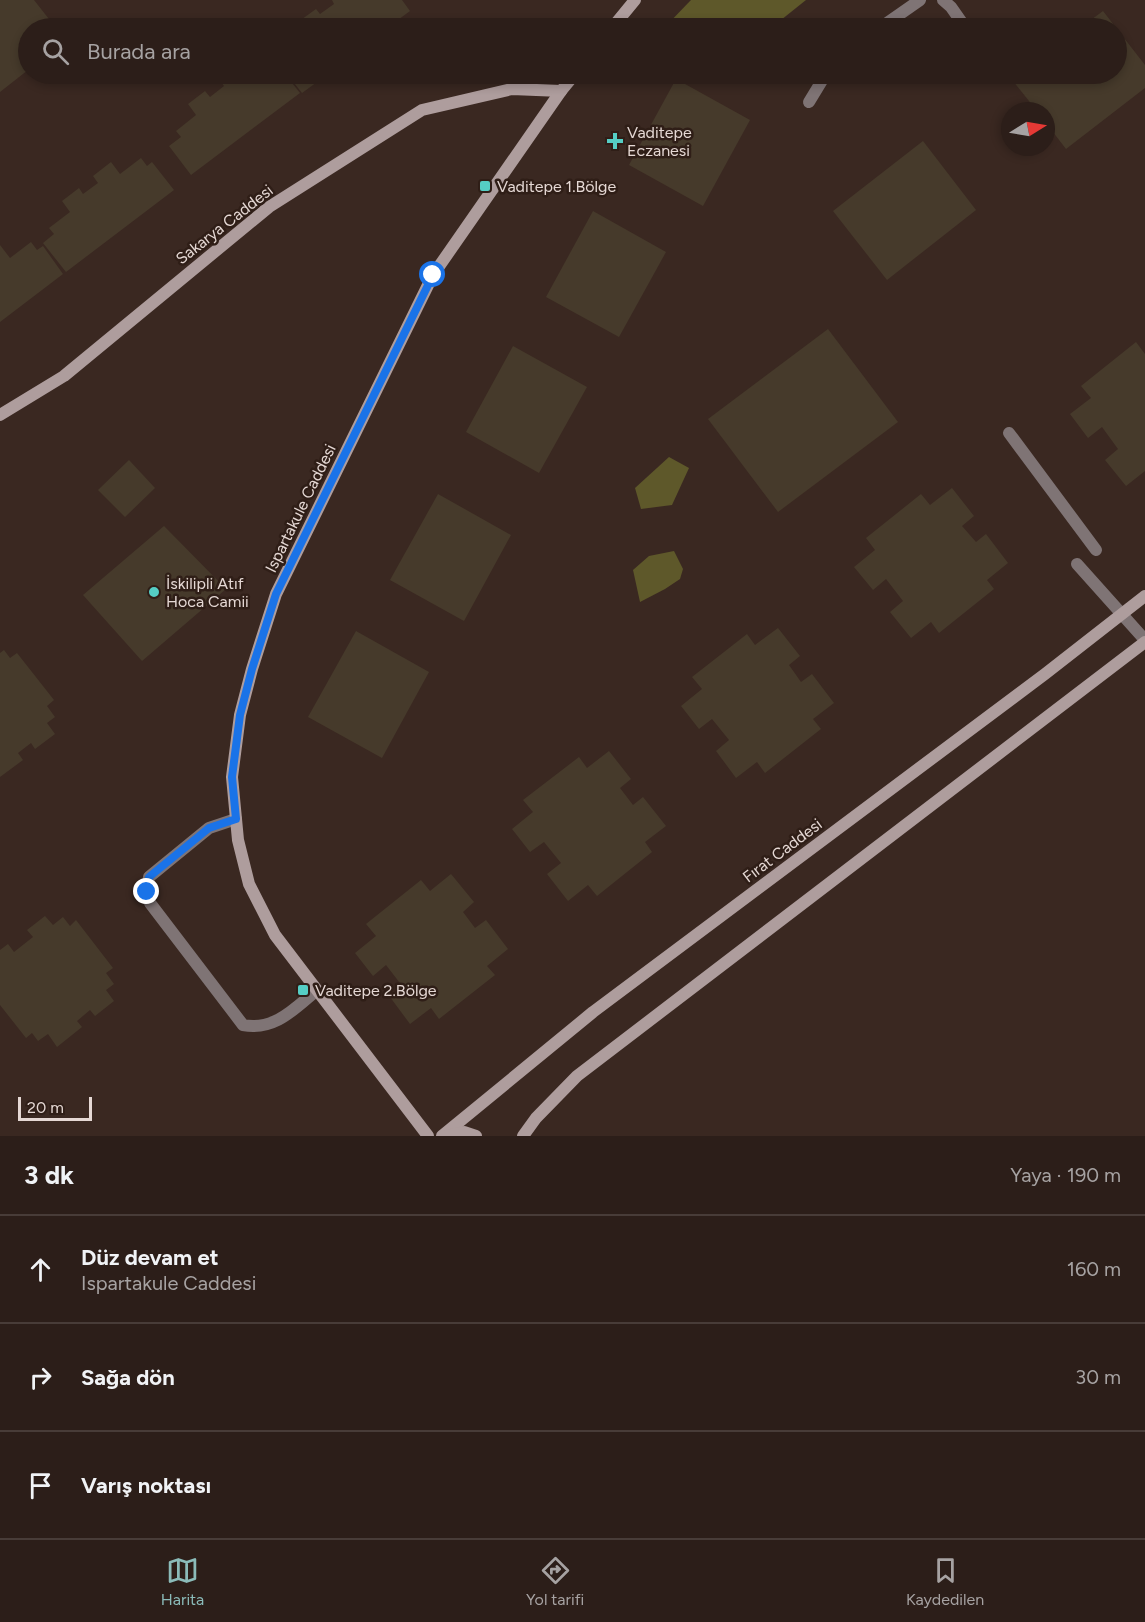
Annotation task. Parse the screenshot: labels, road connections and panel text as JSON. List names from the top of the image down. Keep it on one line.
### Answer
{"streets":{"street":["Sakarya Caddesi","Ispartakule Caddesi","Fırat Caddesi"]},"crossings":[["Sakarya Caddesi","Ispartakule Caddesi"]],"places":{"health":["Vaditepe Eczanesi"],"transit":["Vaditepe 1.Bölge","Vaditepe 2.Bölge"],"other":["İskilipli Atıf Hoca Camii"]},"scale_bar":"20 m","north":"right","page":{"search":"Burada ara","scale":"20 m","heading":["3 dk","Yaya · 190 m"],"list":[["Düz devam et","Ispartakule Caddesi","160 m"],["Sağa dön","30 m"],"Varış noktası"],"nav":["Harita","Yol tarifi","Kaydedilen"]}}
